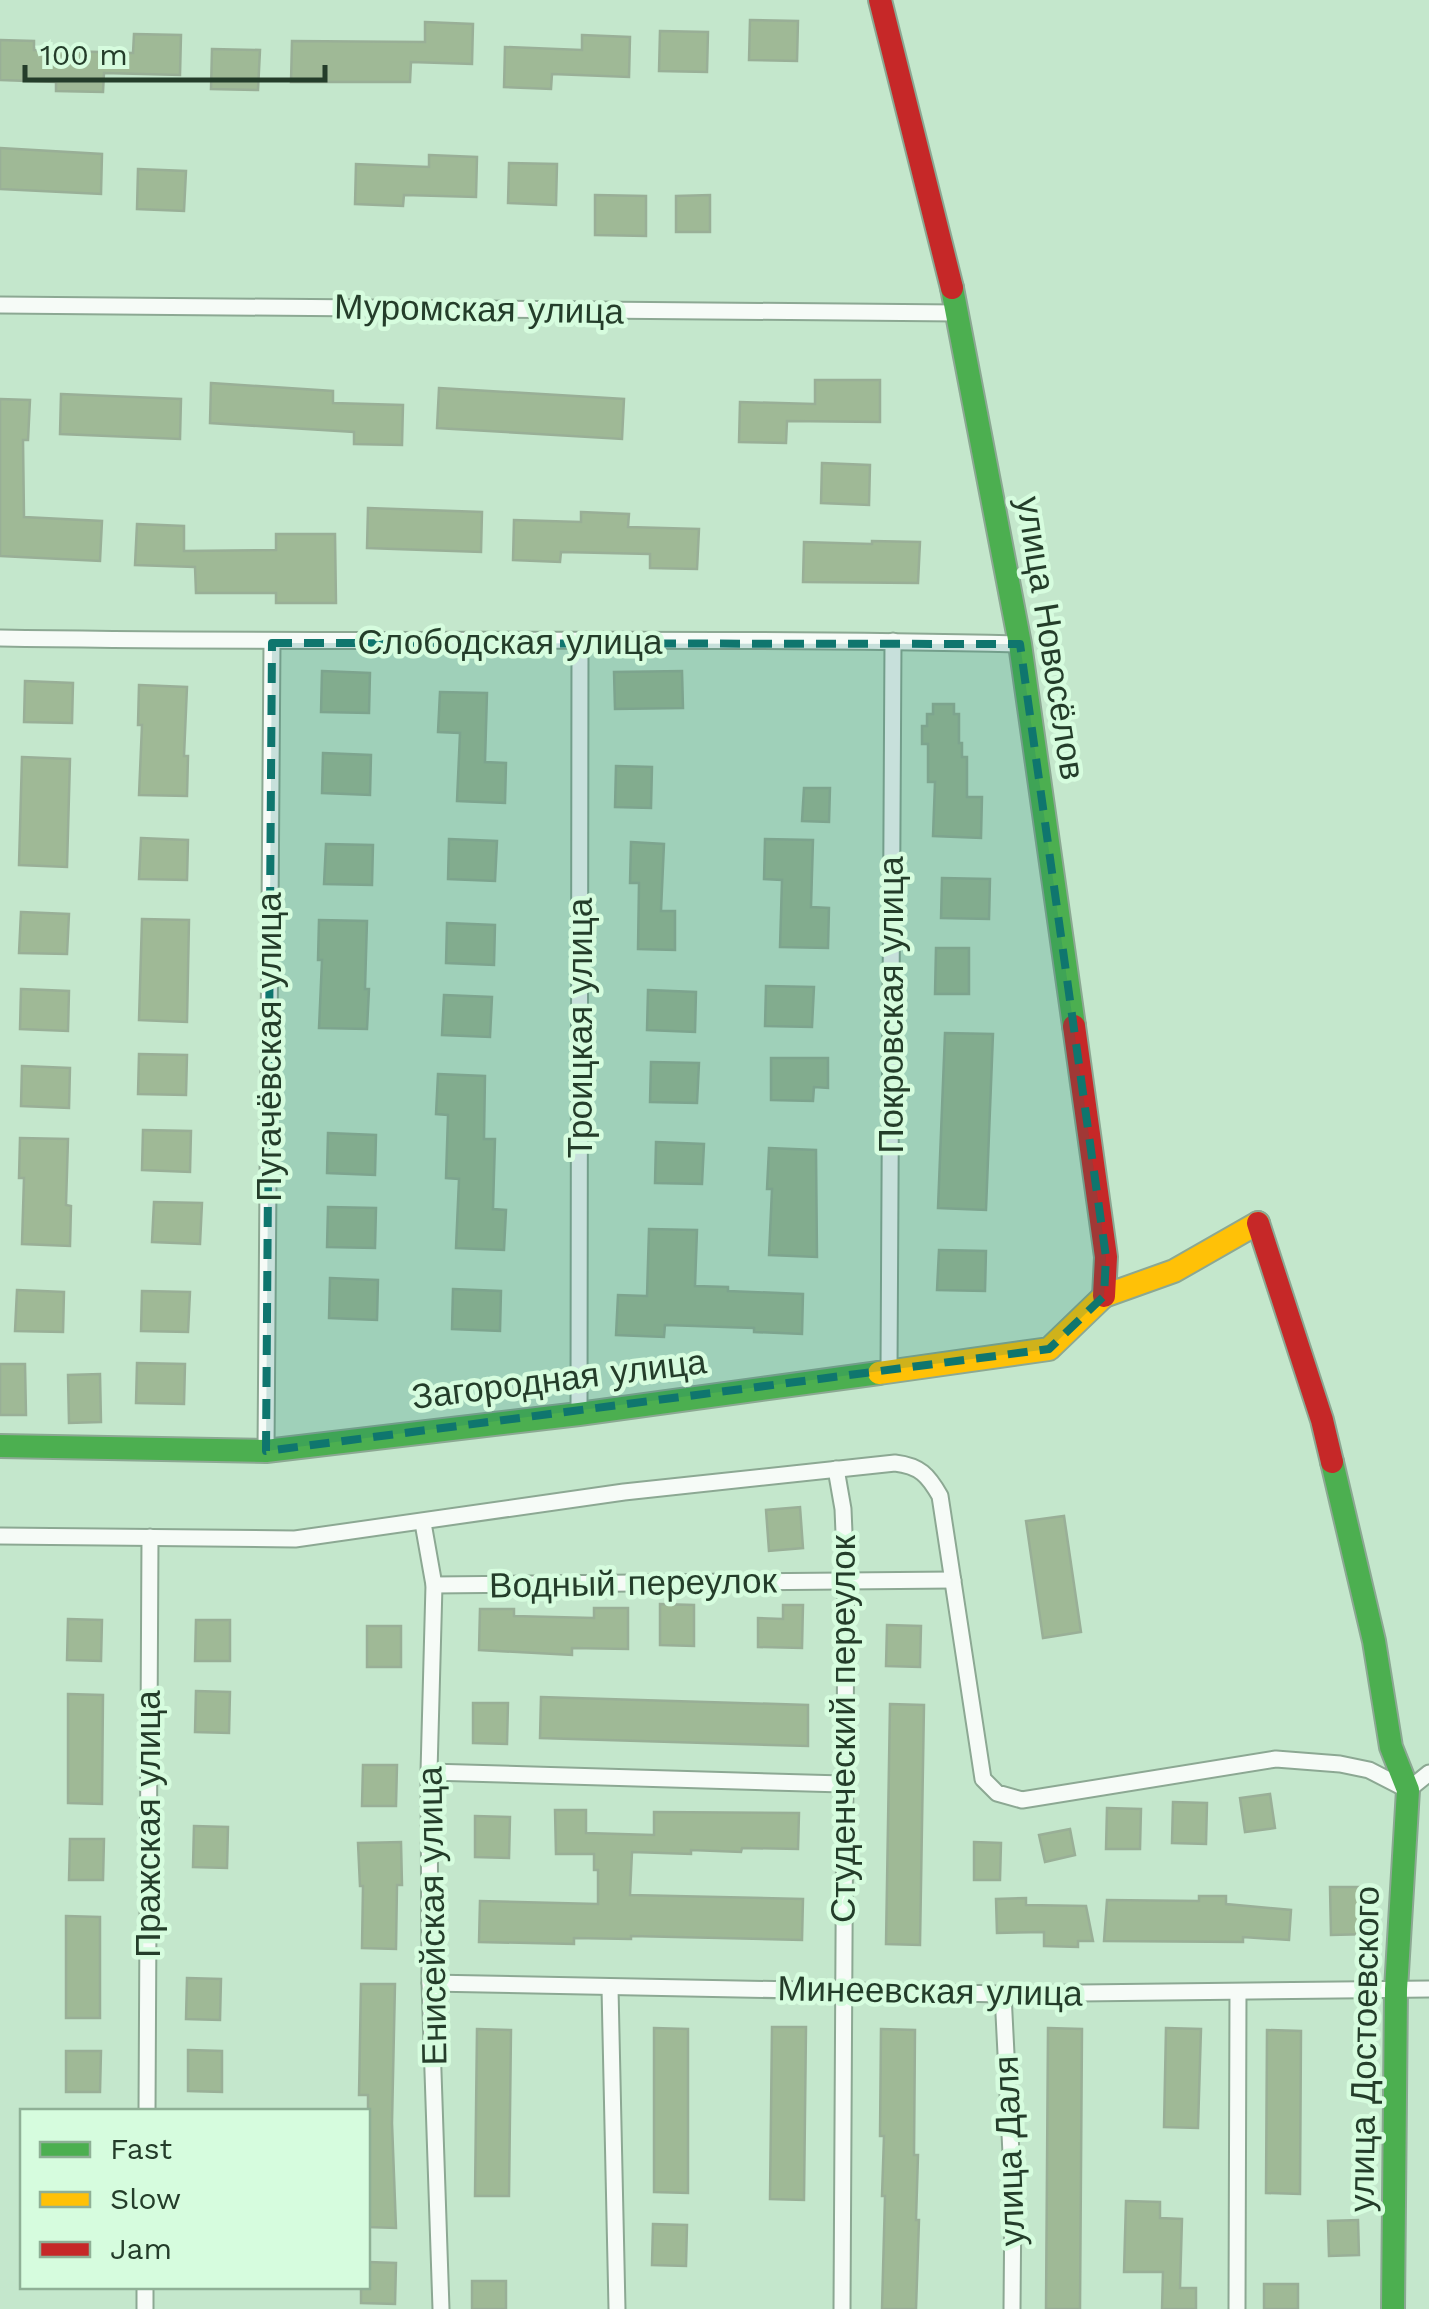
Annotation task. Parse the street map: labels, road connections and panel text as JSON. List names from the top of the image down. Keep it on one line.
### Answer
{"streets":{"street":["Муромская улица","улица Новосёлов","Слободская улица","Покровская улица","Троицкая улица","Пугачёвская улица","Загородная улица","Водный переулок","Студенческий переулок","Пражская улица","Енисейская улица","Минеевская улица","улица Достоевского","улица Даля"]},"crossings":[["Муромская улица","улица Новосёлов"],["улица Новосёлов","Слободская улица"],["улица Новосёлов","Загородная улица"],["Слободская улица","Покровская улица"],["Слободская улица","Троицкая улица"],["Слободская улица","Пугачёвская улица"],["Покровская улица","Загородная улица"],["Троицкая улица","Загородная улица"],["Пугачёвская улица","Загородная улица"],["Водный переулок","Студенческий переулок"],["Водный переулок","Енисейская улица"],["Студенческий переулок","Минеевская улица"],["Енисейская улица","Минеевская улица"],["Минеевская улица","улица Достоевского"],["Минеевская улица","улица Даля"]],"legend":["Fast","Slow","Jam"],"scale_bar":"100 m"}
